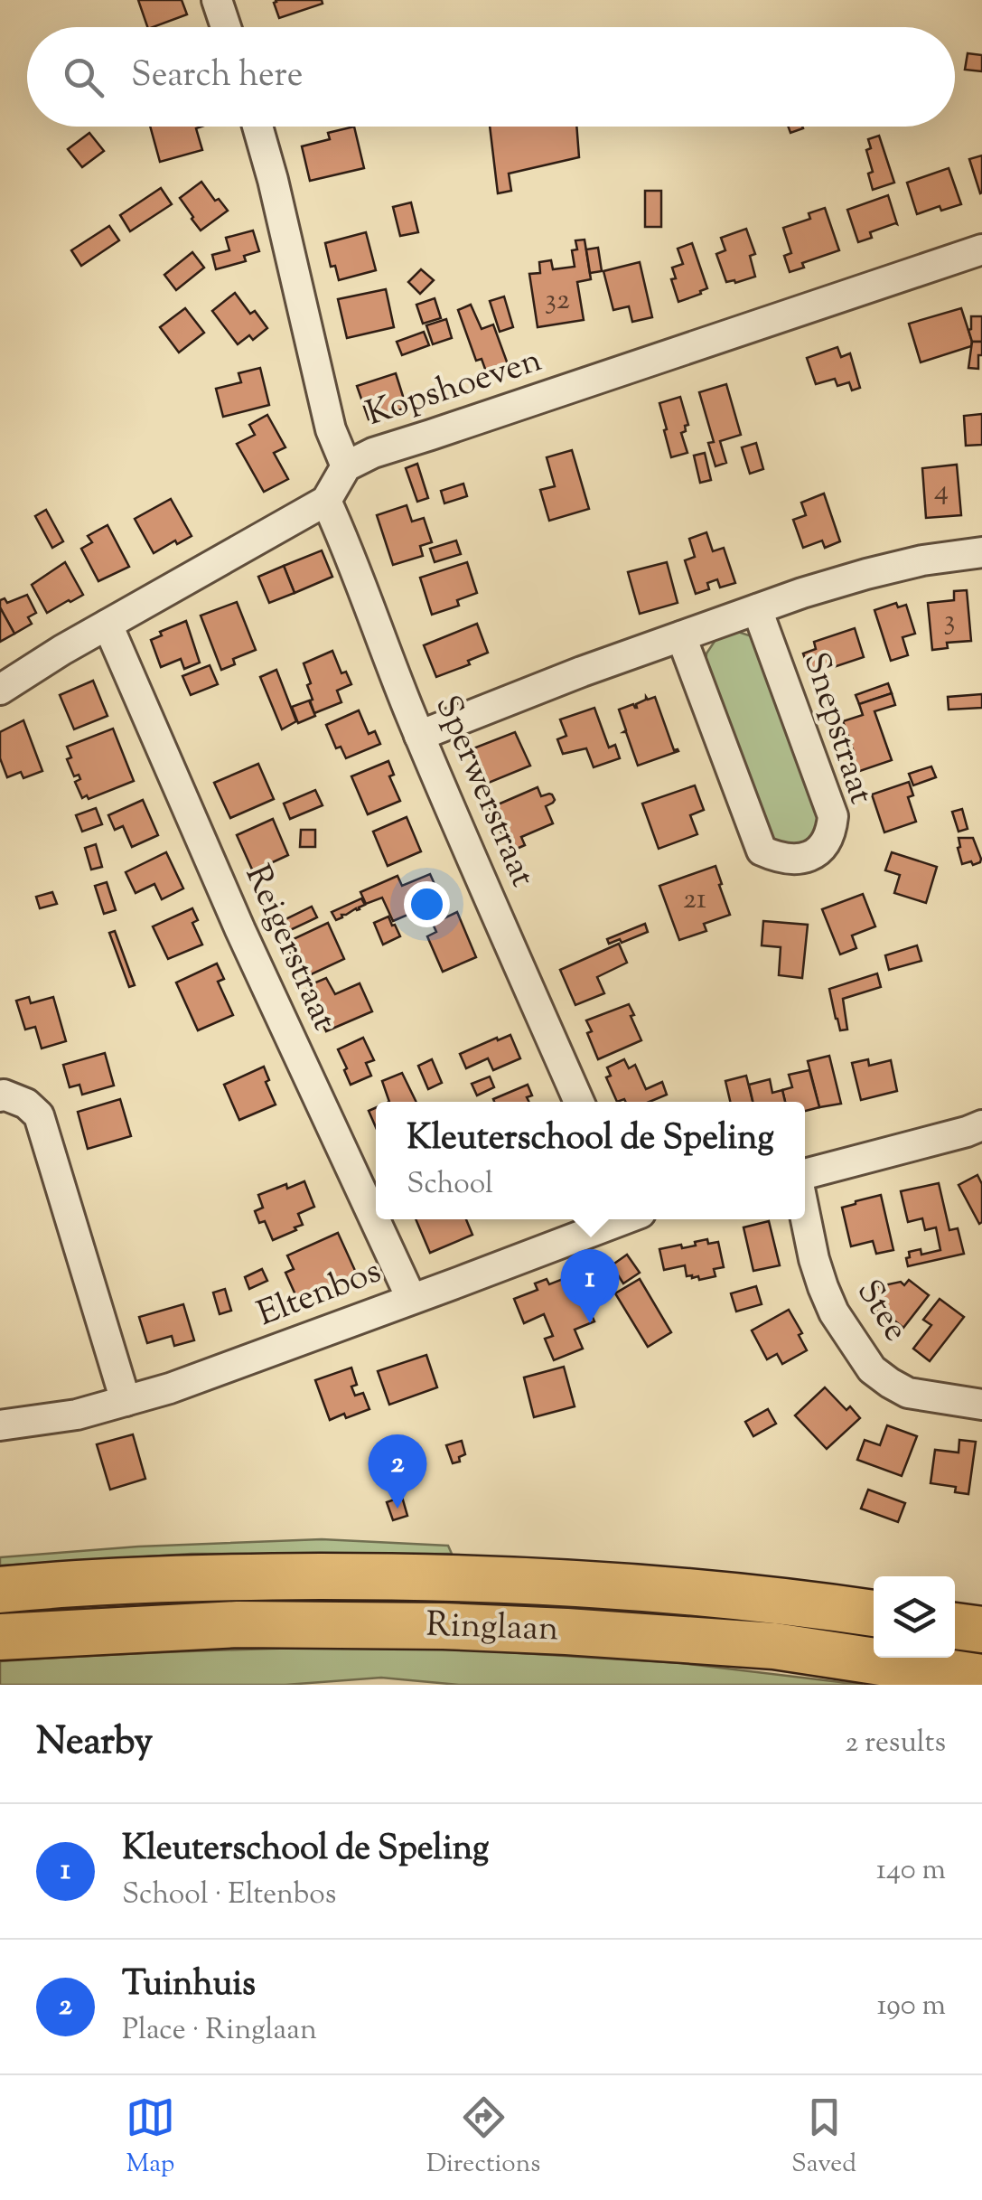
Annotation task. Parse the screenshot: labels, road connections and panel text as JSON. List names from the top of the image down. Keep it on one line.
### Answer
{"streets":{"highway":["Ringlaan"],"street":["Kopshoeven","Snepstraat","Sperwerstraat","Reigerstraat","Eltenbos","Stee"]},"crossings":[["Kopshoeven","Sperwerstraat"],["Reigerstraat","Eltenbos"]],"house_numbers":["32","4","3","21"],"page":{"search":"Search here","popup":["Kleuterschool de Speling","School"],"pins":["1","2"],"heading":["Nearby","2 results"],"list":[{"mark":"1","name":"Kleuterschool de Speling","note":"School · Eltenbos","value":"140 m"},{"mark":"2","name":"Tuinhuis","note":"Place · Ringlaan","value":"190 m"}],"nav":["Map","Directions","Saved"]}}
